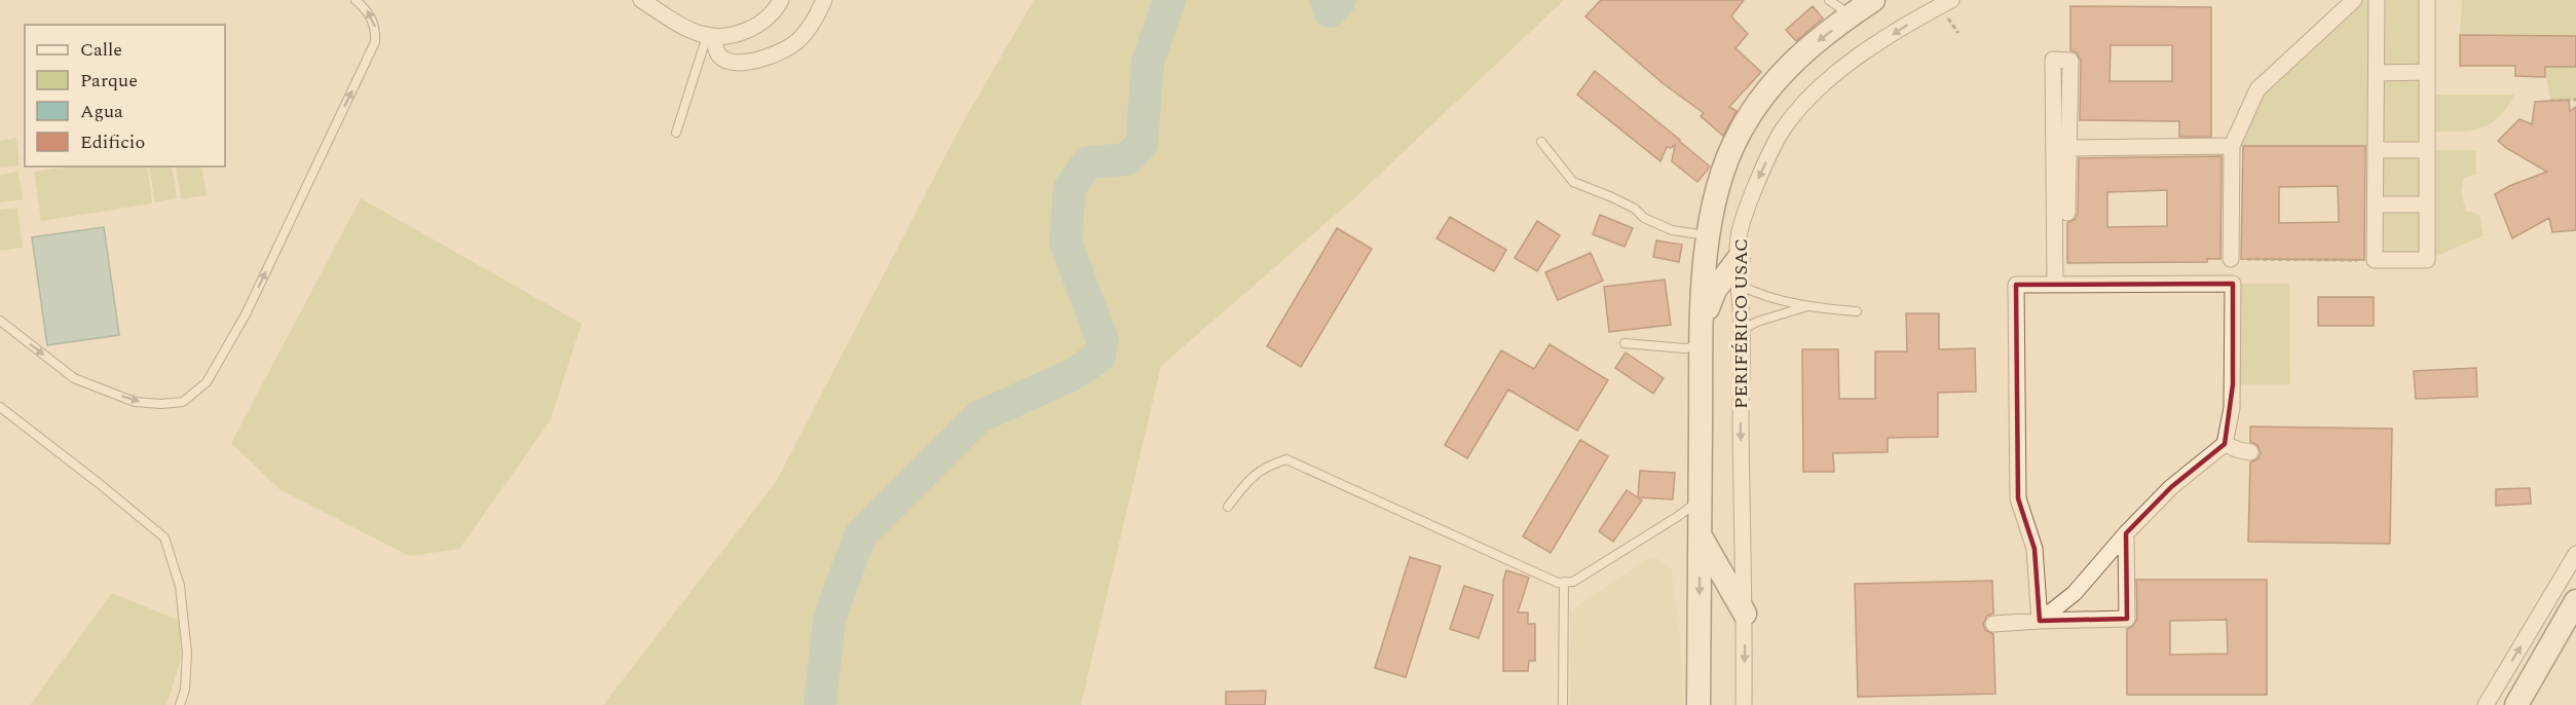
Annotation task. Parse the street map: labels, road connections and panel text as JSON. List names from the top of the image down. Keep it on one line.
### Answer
{"streets":{"street":["PERIFÉRICO USAC"]},"one_way":["PERIFÉRICO USAC"],"legend":["Calle","Parque","Agua","Edificio"]}
